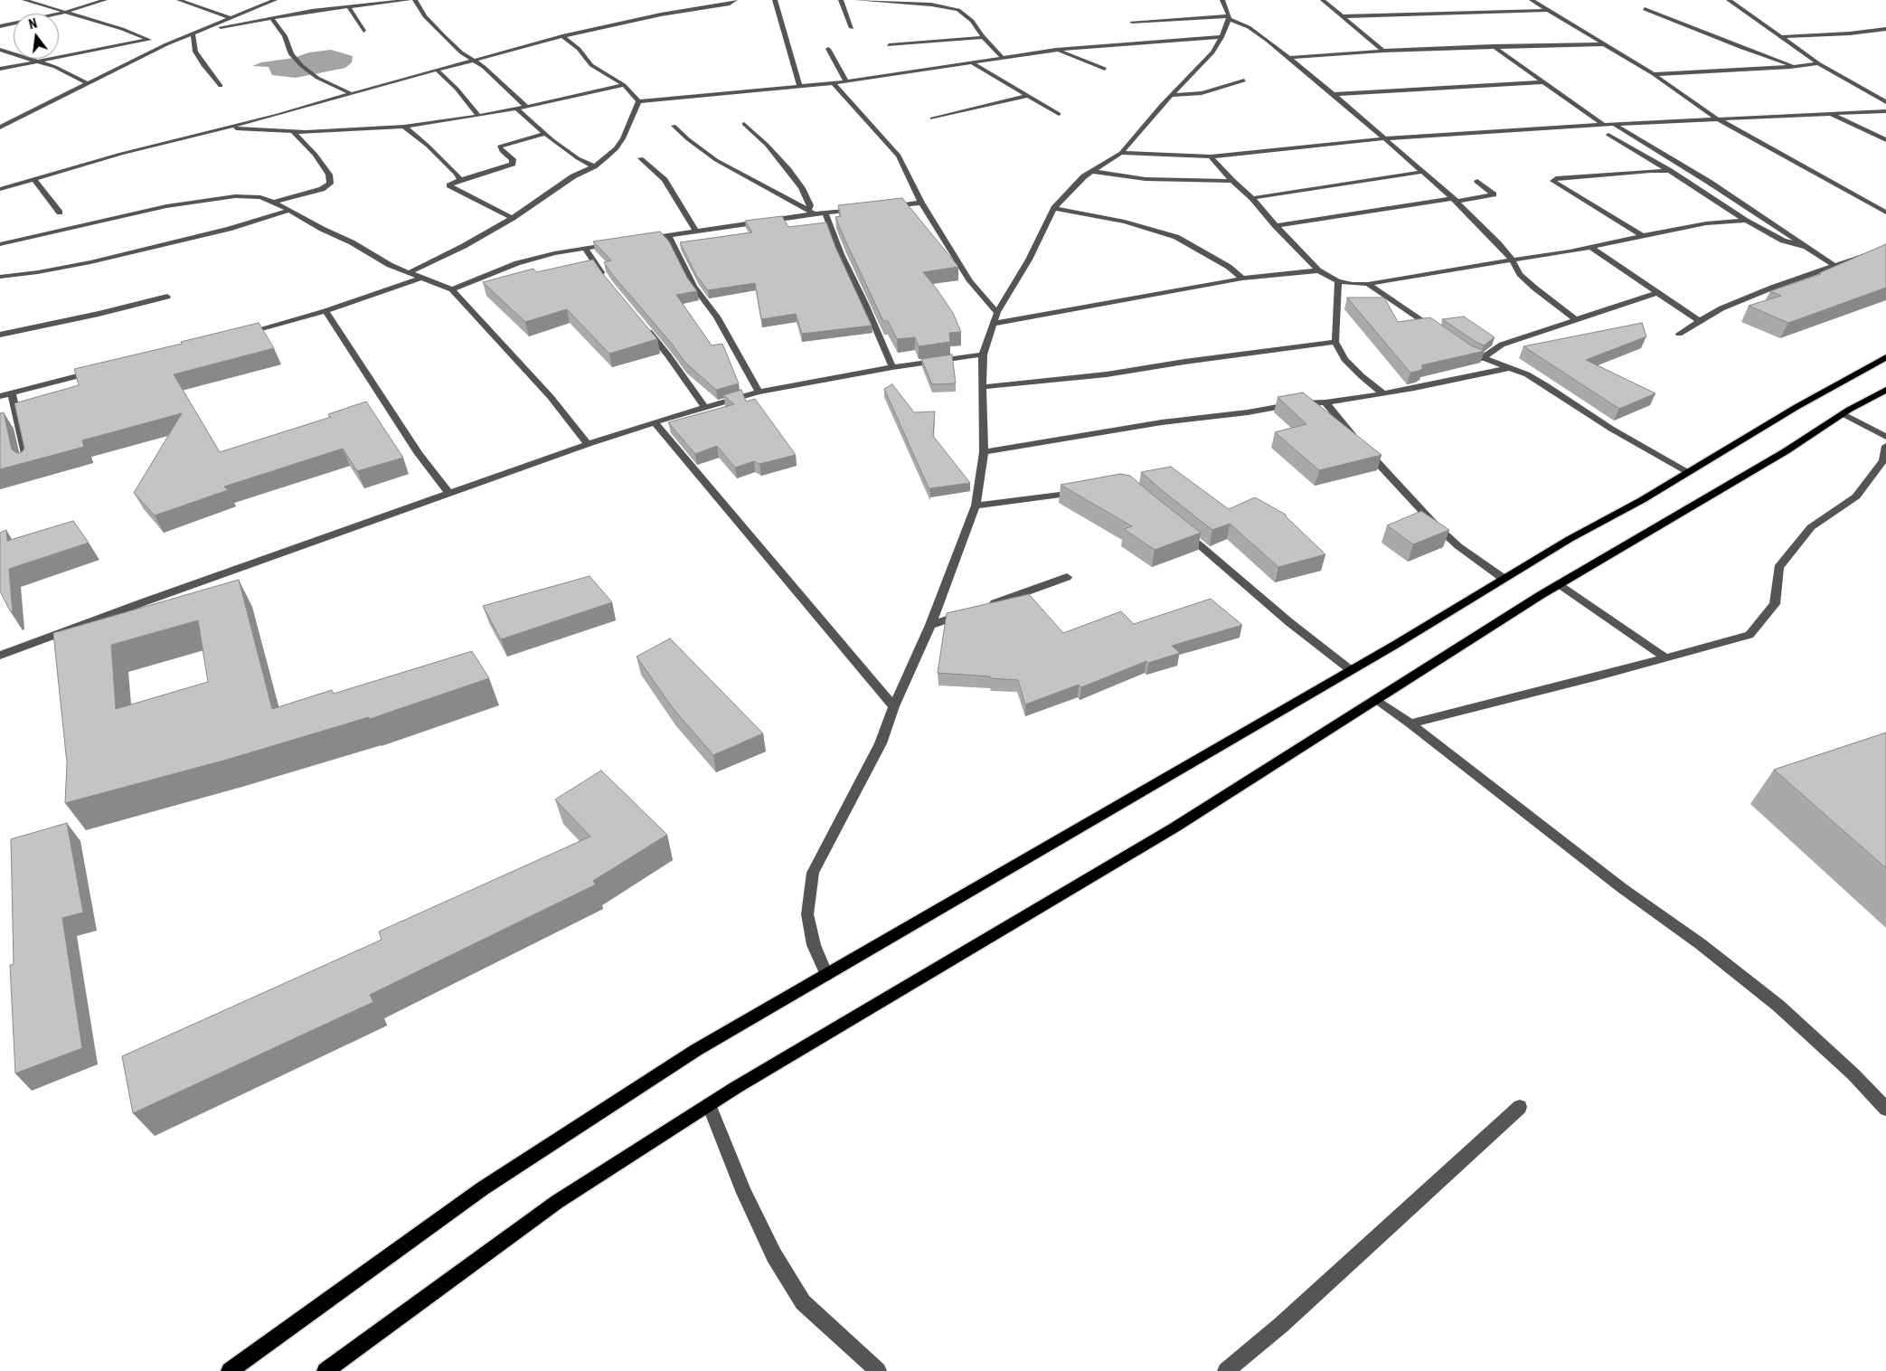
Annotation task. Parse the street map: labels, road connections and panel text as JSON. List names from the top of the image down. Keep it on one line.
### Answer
{"north":"top"}
